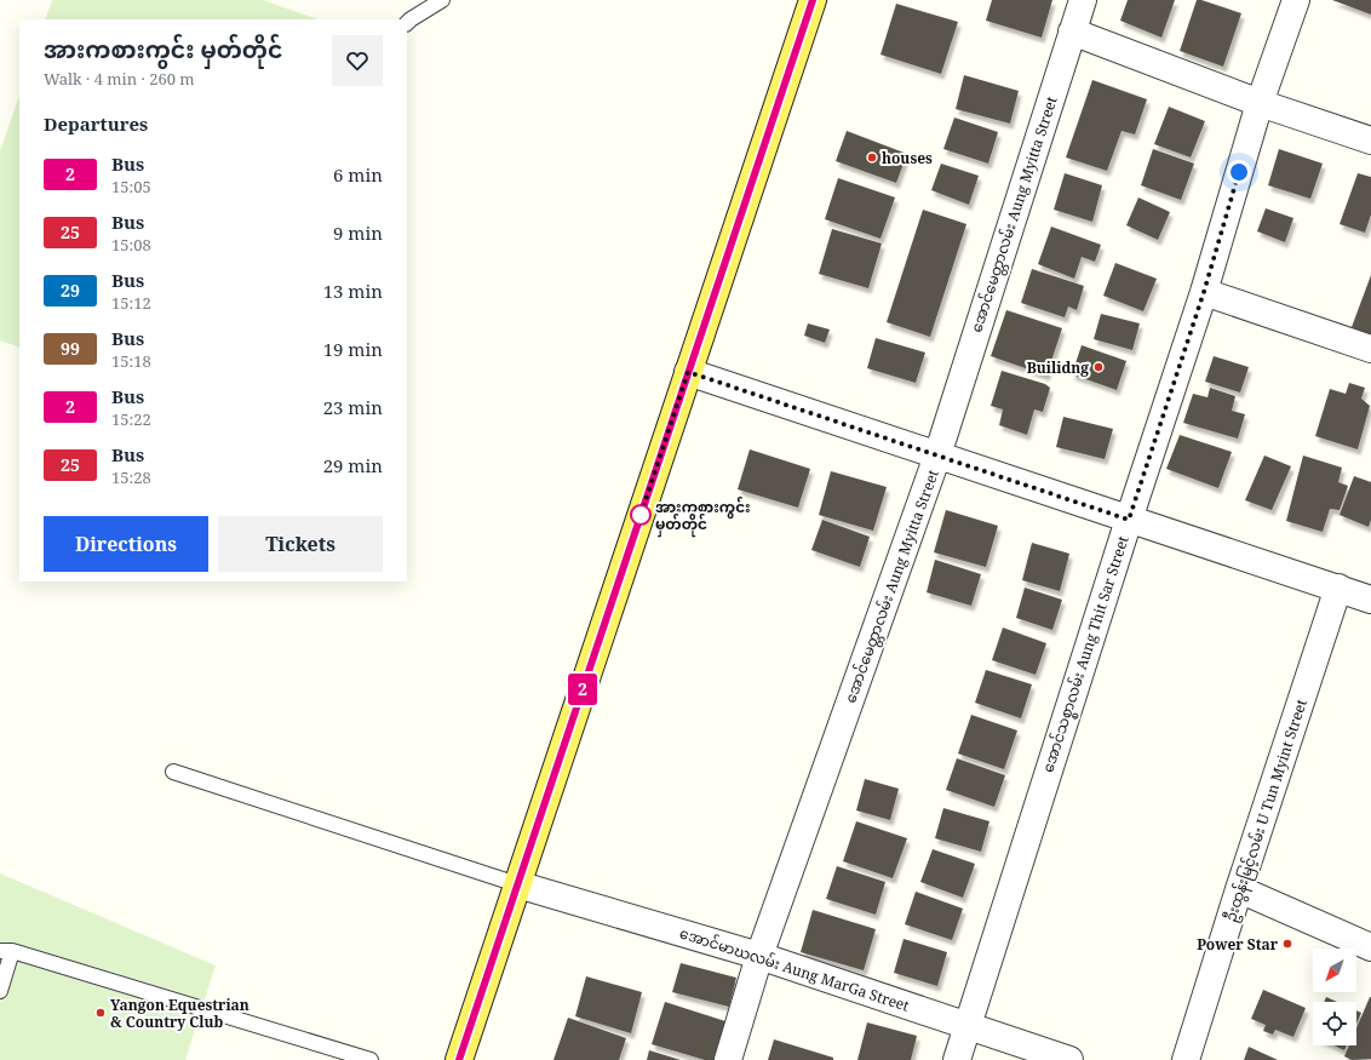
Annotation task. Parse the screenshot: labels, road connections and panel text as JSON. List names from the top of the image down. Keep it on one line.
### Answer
{"streets":{"street":["အောင်မေတ္တာလမ်း Aung Myitta Street","အောင်သစ္စာလမ်း Aung Thit Sar Street","ဦးထွန်းမြင့်လမ်း U Tun Myint Street","အောင်မာဃလမ်း Aung MarGa Street"]},"crossings":[["အောင်မေတ္တာလမ်း Aung Myitta Street","အောင်မာဃလမ်း Aung MarGa Street"],["အောင်သစ္စာလမ်း Aung Thit Sar Street","အောင်မာဃလမ်း Aung MarGa Street"]],"places":["houses","Builidng","အားကစားကွင်း မှတ်တိုင်","Power Star","Yangon Equestrian & Country Club"],"lines":["bus line 2"],"north":"bottom left","page":{"on_map":"2","heading":[["အားကစားကွင်း မှတ်တိုင်","Walk · 4 min · 260 m"],"Departures"],"list":[{"mark":"2","name":"Bus","note":"15:05","value":"6 min"},{"mark":"25","name":"Bus","note":"15:08","value":"9 min"},{"mark":"29","name":"Bus","note":"15:12","value":"13 min"},{"mark":"99","name":"Bus","note":"15:18","value":"19 min"},{"mark":"2","name":"Bus","note":"15:22","value":"23 min"},{"mark":"25","name":"Bus","note":"15:28","value":"29 min"}],"buttons":["Directions","Tickets"]}}
